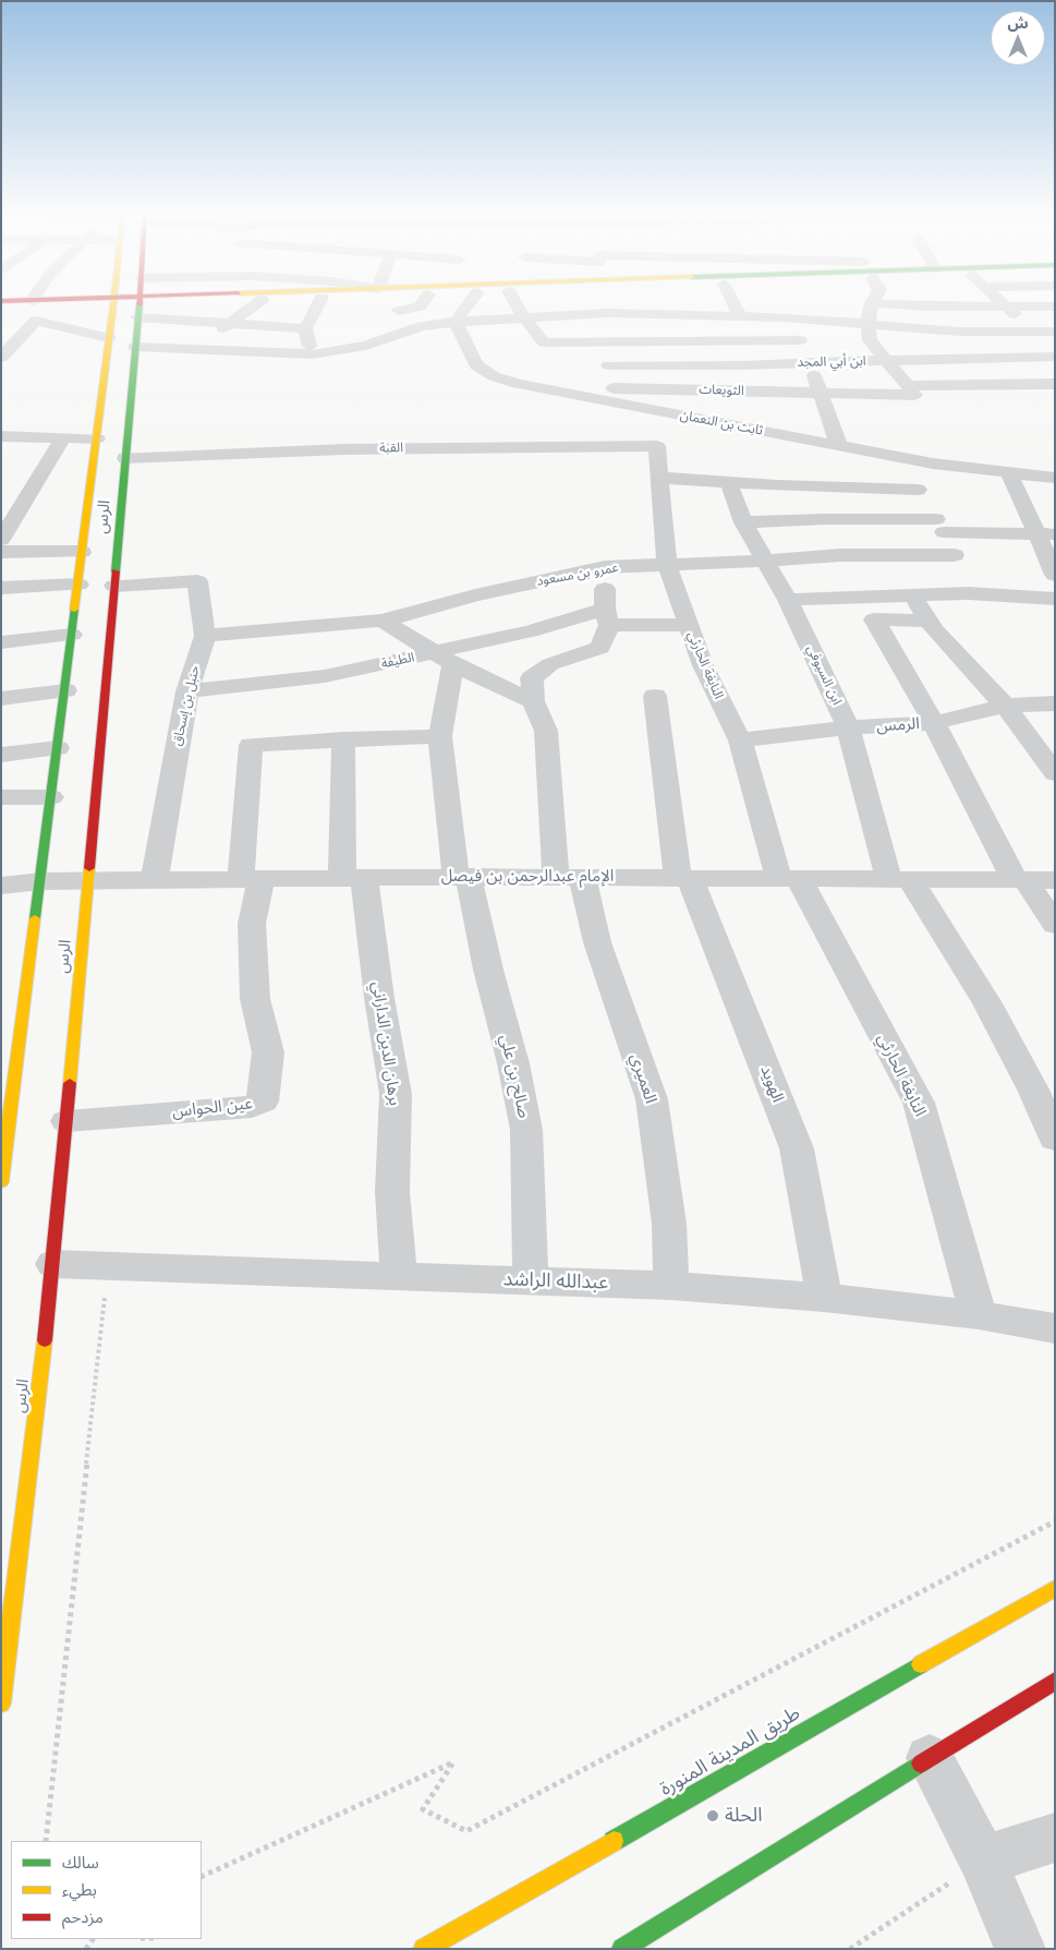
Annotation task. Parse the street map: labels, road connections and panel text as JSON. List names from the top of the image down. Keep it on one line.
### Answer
{"streets":{"street":["ابن أبي المجد","الثويعات","ثابت بن النعمان","القبة","الرس","عمرو بن مسعود","الطيفة","النابغة الحارثي","ابن السيوفي","حنبل بن إسحاق","الرمس","الإمام عبدالرحمن بن فيصل","برهان الدين الداراني","صالح بن علي","العميري","الهويد","عين الحواس","عبدالله الراشد","طريق المدينة المنورة"]},"crossings":[["الثويعات","ثابت بن النعمان"],["القبة","الرس"],["القبة","النابغة الحارثي"],["الرس","حنبل بن إسحاق"],["الرس","الإمام عبدالرحمن بن فيصل"],["الرس","عين الحواس"],["الرس","عبدالله الراشد"],["عمرو بن مسعود","النابغة الحارثي"],["عمرو بن مسعود","ابن السيوفي"],["عمرو بن مسعود","حنبل بن إسحاق"],["عمرو بن مسعود","العميري"],["الطيفة","النابغة الحارثي"],["الطيفة","حنبل بن إسحاق"],["الطيفة","صالح بن علي"],["الطيفة","العميري"],["النابغة الحارثي","الرمس"],["النابغة الحارثي","الإمام عبدالرحمن بن فيصل"],["النابغة الحارثي","عبدالله الراشد"],["ابن السيوفي","الرمس"],["ابن السيوفي","الإمام عبدالرحمن بن فيصل"],["حنبل بن إسحاق","الإمام عبدالرحمن بن فيصل"],["الإمام عبدالرحمن بن فيصل","برهان الدين الداراني"],["الإمام عبدالرحمن بن فيصل","صالح بن علي"],["الإمام عبدالرحمن بن فيصل","العميري"],["الإمام عبدالرحمن بن فيصل","الهويد"],["الإمام عبدالرحمن بن فيصل","عين الحواس"],["برهان الدين الداراني","عين الحواس"],["برهان الدين الداراني","عبدالله الراشد"],["صالح بن علي","عين الحواس"],["صالح بن علي","عبدالله الراشد"],["العميري","عبدالله الراشد"],["الهويد","عبدالله الراشد"]],"places":["الحلة"],"legend":["سالك","بطيء","مزدحم"],"north":"top"}
